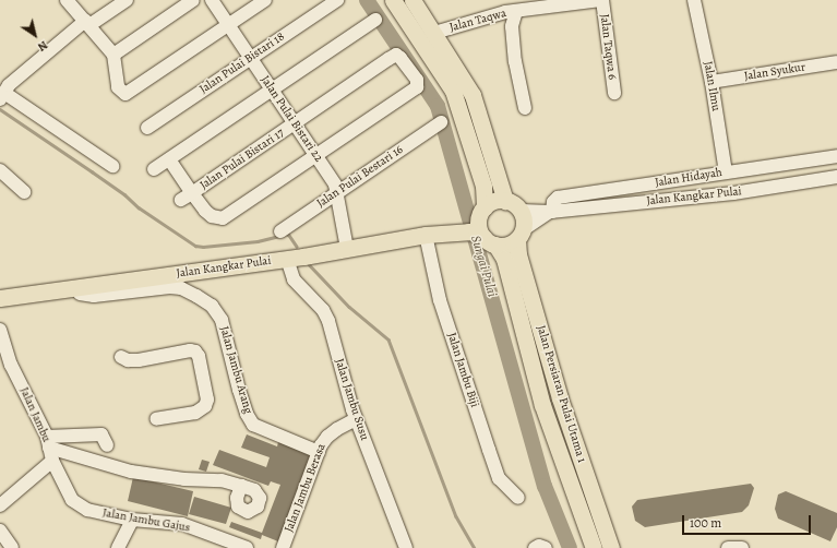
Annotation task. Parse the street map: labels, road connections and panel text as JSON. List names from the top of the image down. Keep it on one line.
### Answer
{"streets":{"main road":["Jalan Kangkar Pulai","Jalan Persiaran Pulai Utama 1"],"street":["Jalan Taqwa","Jalan Taqwa 6","Jalan Pulai Bistari 18","Jalan Syukur","Jalan Ilmu","Jalan Pulai Bistari 22","Jalan Pulai Bistari 17","Jalan Pulai Bestari 16","Jalan Hidayah","Jalan Jambu Arang","Jalan Jambu Biji","Jalan Jambu Susu","Jalan Jambu","Jalan Jambu Berasa","Jalan Jambu Gajus"]},"crossings":[["Jalan Taqwa","Jalan Taqwa 6"],["Jalan Pulai Bistari 18","Jalan Pulai Bistari 22"],["Jalan Syukur","Jalan Ilmu"],["Jalan Ilmu","Jalan Hidayah"],["Jalan Pulai Bistari 22","Jalan Pulai Bistari 17"],["Jalan Pulai Bistari 22","Jalan Pulai Bestari 16"],["Jalan Pulai Bistari 22","Jalan Kangkar Pulai"],["Jalan Hidayah","Jalan Kangkar Pulai"],["Jalan Kangkar Pulai","Jalan Jambu Biji"],["Jalan Kangkar Pulai","Jalan Persiaran Pulai Utama 1"],["Jalan Kangkar Pulai","Jalan Jambu Susu"],["Jalan Jambu Arang","Jalan Jambu Berasa"],["Jalan Jambu Susu","Jalan Jambu Berasa"],["Jalan Jambu","Jalan Jambu Gajus"]],"water":["Sungai Pulai"],"scale_bar":"100 m","north":"bottom right"}
